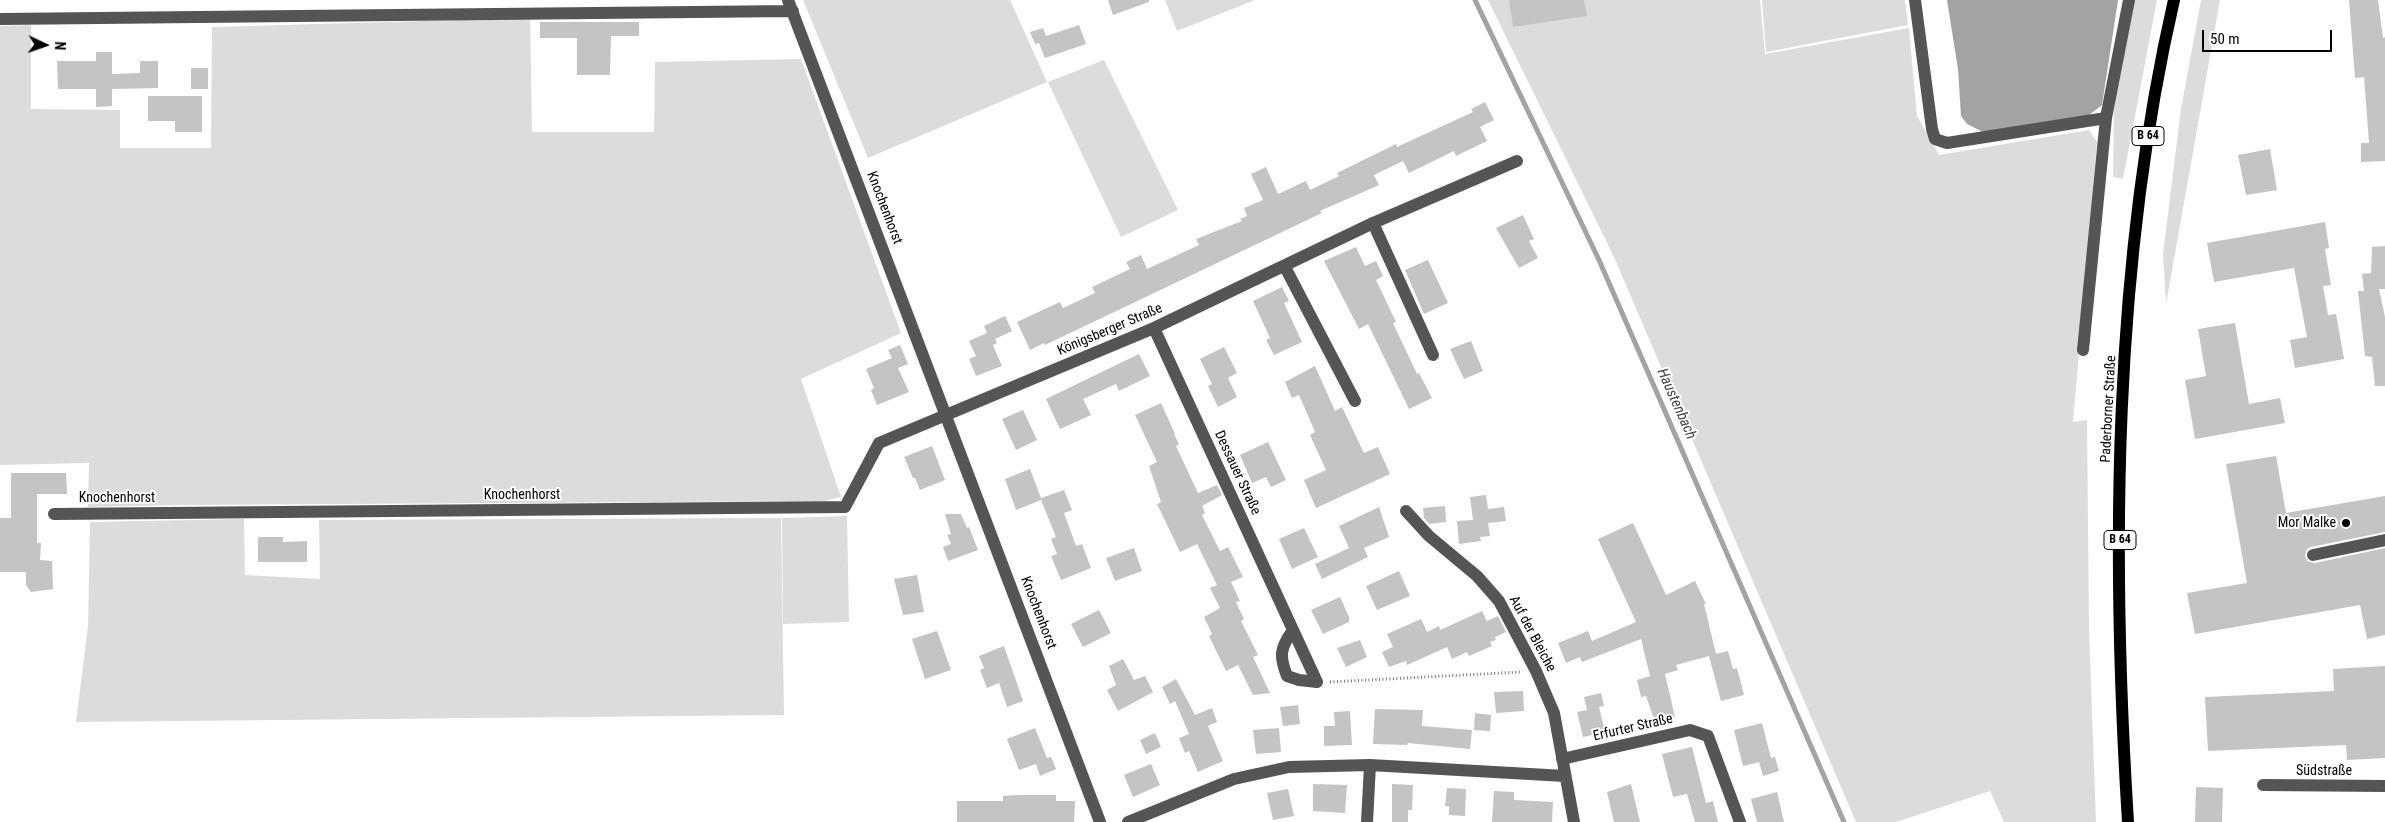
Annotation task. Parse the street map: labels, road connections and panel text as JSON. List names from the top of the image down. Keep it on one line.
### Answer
{"streets":{"main road":["B 64","Paderborner Straße"],"street":["Knochenhorst","Königsberger Straße","Dessauer Straße","Auf der Bleiche","Erfurter Straße","Südstraße"]},"crossings":[["Knochenhorst","Königsberger Straße"],["Königsberger Straße","Dessauer Straße"],["Auf der Bleiche","Erfurter Straße"]],"water":["Haustenbach"],"places":["Mor Malke"],"scale_bar":"50 m","north":"right"}
